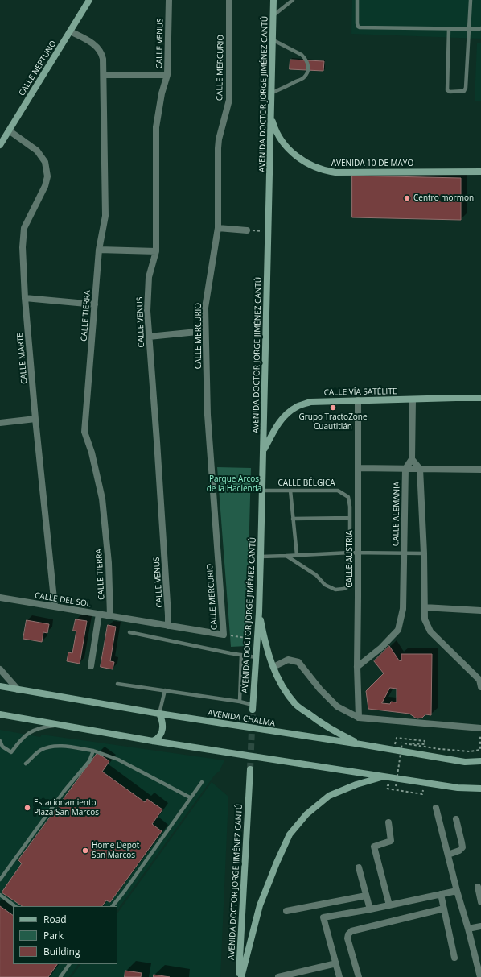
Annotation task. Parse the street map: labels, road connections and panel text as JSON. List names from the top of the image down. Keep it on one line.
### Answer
{"streets":{"main road":["CALLE NEPTUNO","AVENIDA DOCTOR JORGE JIMÉNEZ CANTÚ","AVENIDA 10 DE MAYO","CALLE VÍA SATÉLITE","AVENIDA CHALMA"],"street":["CALLE VENUS","CALLE MERCURIO","CALLE TIERRA","CALLE MARTE","CALLE ALEMANIA","CALLE AUSTRIA","CALLE DEL SOL"],"lane":["CALLE BÉLGICA"]},"crossings":[["CALLE VENUS","CALLE DEL SOL"],["CALLE MERCURIO","CALLE DEL SOL"],["CALLE NEPTUNO","CALLE TIERRA"],["CALLE NEPTUNO","CALLE MARTE"],["AVENIDA DOCTOR JORGE JIMÉNEZ CANTÚ","AVENIDA 10 DE MAYO"],["AVENIDA DOCTOR JORGE JIMÉNEZ CANTÚ","CALLE VÍA SATÉLITE"],["AVENIDA DOCTOR JORGE JIMÉNEZ CANTÚ","CALLE BÉLGICA"],["CALLE TIERRA","CALLE DEL SOL"],["CALLE MARTE","CALLE DEL SOL"],["CALLE VÍA SATÉLITE","CALLE AUSTRIA"],["CALLE ALEMANIA","CALLE AUSTRIA"]],"parks":["Parque Arcos de la Hacienda"],"places":["Centro mormon","Grupo TractoZone Cuautitlán","Estacionamiento Plaza San Marcos","Home Depot San Marcos"],"legend":["Road","Park","Building"]}
